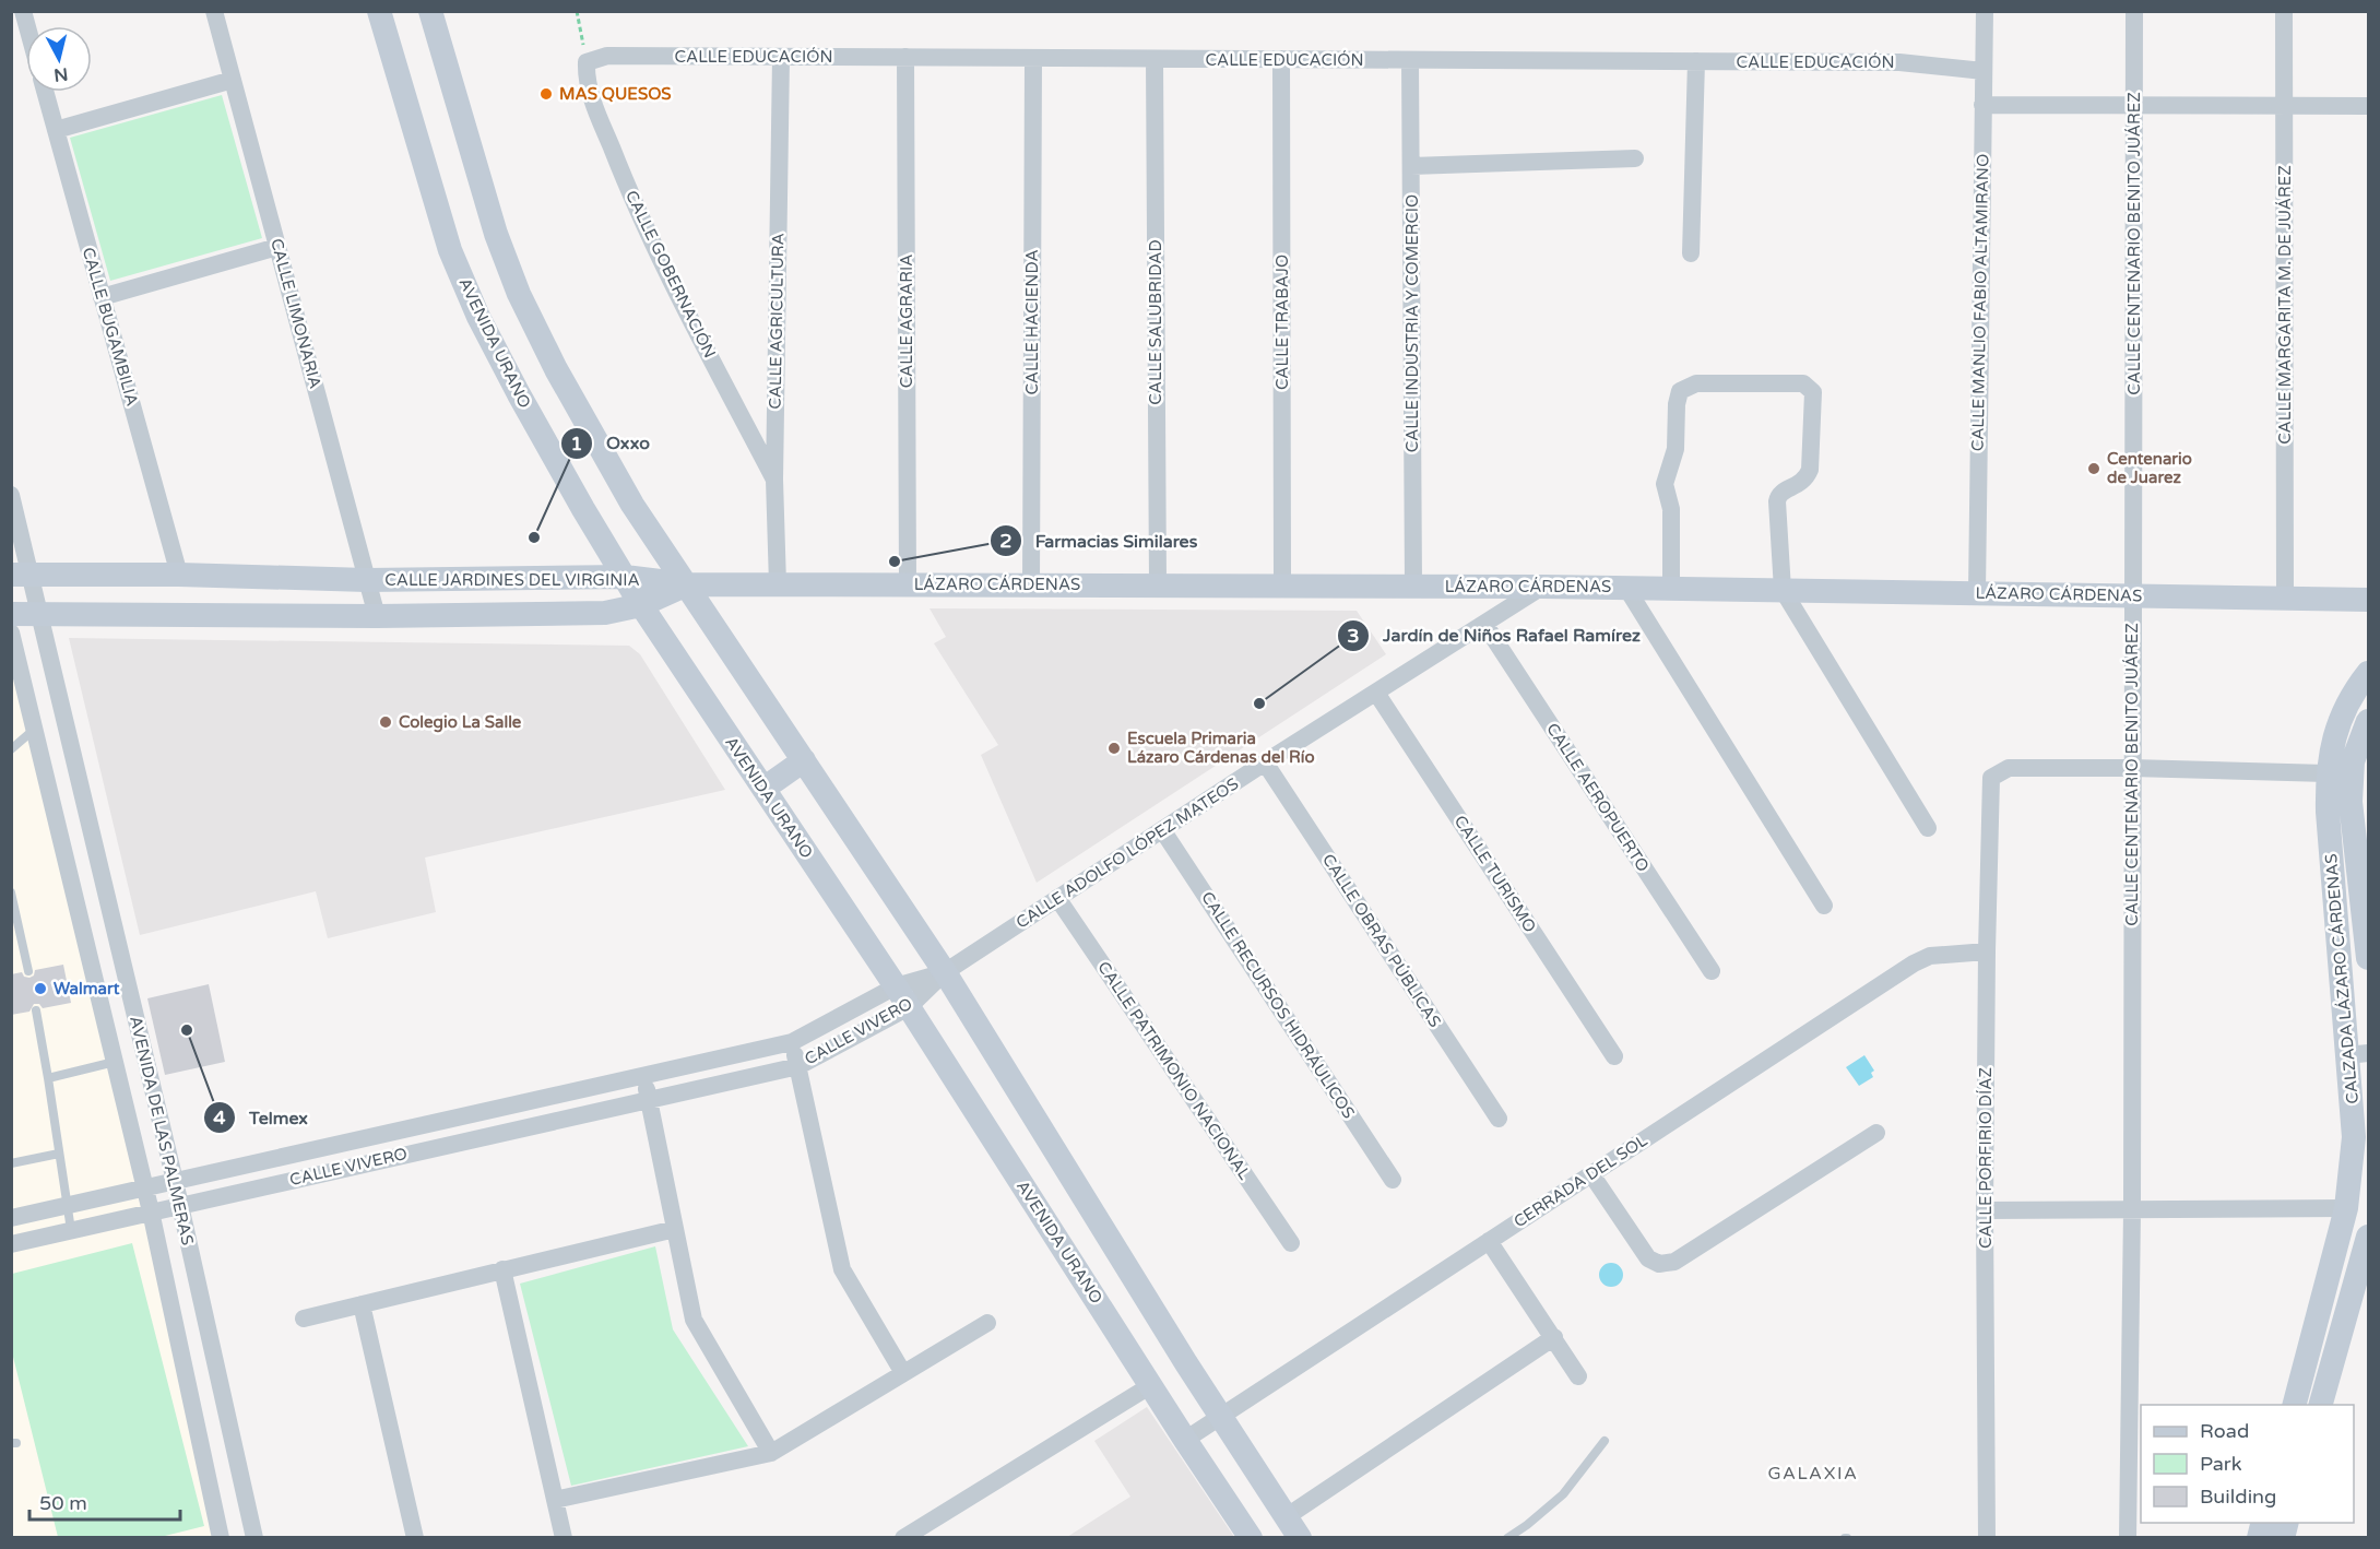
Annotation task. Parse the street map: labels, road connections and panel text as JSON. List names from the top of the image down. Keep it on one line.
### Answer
{"streets":{"street":["CALLE EDUCACIÓN","CALLE CENTENARIO BENITO JUÁREZ","CALLE GOBERNACIÓN","CALLE MANLIO FABIO ALTAMIRANO","CALLE MARGARITA M. DE JUÁREZ","CALLE LIMONARIA","CALLE AGRICULTURA","CALLE AGRARIA","CALLE HACIENDA","CALLE SALUBRIDAD","CALLE TRABAJO","CALLE INDUSTRIA Y COMERCIO","CALLE BUGAMBILIA","AVENIDA URANO","CALLE JARDINES DEL VIRGINIA","LÁZARO CÁRDENAS","CALLE AEROPUERTO","CALLE ADOLFO LÓPEZ MATEOS","CALLE TURISMO","CALLE OBRAS PÚBLICAS","CALZADA LÁZARO CÁRDENAS","CALLE RECURSOS HIDRÁULICOS","CALLE VIVERO","CALLE PATRIMONIO NACIONAL","AVENIDA DE LAS PALMERAS","CALLE PORFIRIO DÍAZ","CERRADA DEL SOL"]},"crossings":[["CALLE EDUCACIÓN","CALLE GOBERNACIÓN"],["CALLE EDUCACIÓN","CALLE MANLIO FABIO ALTAMIRANO"],["CALLE EDUCACIÓN","CALLE AGRICULTURA"],["CALLE EDUCACIÓN","CALLE AGRARIA"],["CALLE EDUCACIÓN","CALLE HACIENDA"],["CALLE EDUCACIÓN","CALLE SALUBRIDAD"],["CALLE EDUCACIÓN","CALLE TRABAJO"],["CALLE EDUCACIÓN","CALLE INDUSTRIA Y COMERCIO"],["CALLE CENTENARIO BENITO JUÁREZ","LÁZARO CÁRDENAS"],["CALLE CENTENARIO BENITO JUÁREZ","CALLE PORFIRIO DÍAZ"],["CALLE GOBERNACIÓN","CALLE AGRICULTURA"],["CALLE MANLIO FABIO ALTAMIRANO","LÁZARO CÁRDENAS"],["CALLE MARGARITA M. DE JUÁREZ","LÁZARO CÁRDENAS"],["CALLE LIMONARIA","CALLE JARDINES DEL VIRGINIA"],["CALLE AGRICULTURA","LÁZARO CÁRDENAS"],["CALLE AGRARIA","LÁZARO CÁRDENAS"],["CALLE HACIENDA","LÁZARO CÁRDENAS"],["CALLE SALUBRIDAD","LÁZARO CÁRDENAS"],["CALLE TRABAJO","LÁZARO CÁRDENAS"],["CALLE INDUSTRIA Y COMERCIO","LÁZARO CÁRDENAS"],["CALLE BUGAMBILIA","CALLE JARDINES DEL VIRGINIA"],["AVENIDA URANO","CALLE JARDINES DEL VIRGINIA"],["AVENIDA URANO","CALLE VIVERO"],["AVENIDA URANO","CERRADA DEL SOL"],["CALLE JARDINES DEL VIRGINIA","LÁZARO CÁRDENAS"],["CALLE JARDINES DEL VIRGINIA","AVENIDA DE LAS PALMERAS"],["LÁZARO CÁRDENAS","CALLE ADOLFO LÓPEZ MATEOS"],["CALLE AEROPUERTO","CALLE ADOLFO LÓPEZ MATEOS"],["CALLE ADOLFO LÓPEZ MATEOS","CALLE TURISMO"],["CALLE ADOLFO LÓPEZ MATEOS","CALLE OBRAS PÚBLICAS"],["CALLE ADOLFO LÓPEZ MATEOS","CALLE RECURSOS HIDRÁULICOS"],["CALLE ADOLFO LÓPEZ MATEOS","CALLE VIVERO"],["CALLE ADOLFO LÓPEZ MATEOS","CALLE PATRIMONIO NACIONAL"],["CALLE VIVERO","AVENIDA DE LAS PALMERAS"],["CALLE PORFIRIO DÍAZ","CERRADA DEL SOL"]],"districts":["GALAXIA"],"places":["MAS QUESOS","Centenario de Juarez","Oxxo","Farmacias Similares","Jardín de Niños Rafael Ramírez","Colegio La Salle","Escuela Primaria Lázaro Cárdenas del Río","Walmart","Telmex"],"legend":["Road","Park","Building"],"scale_bar":"50 m","north":"bottom"}
